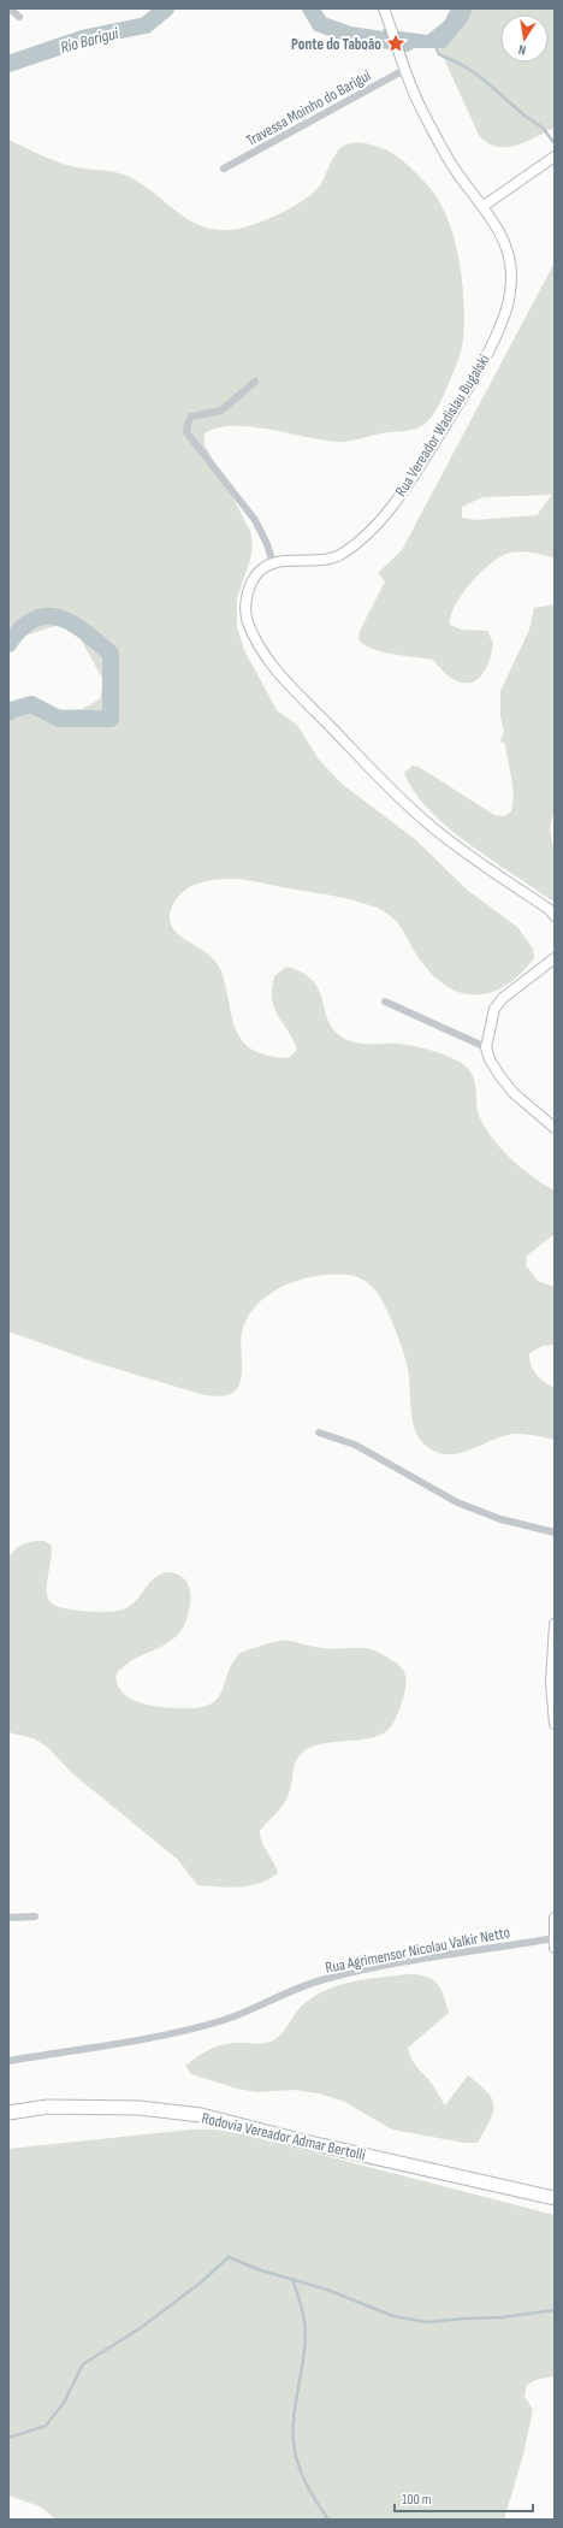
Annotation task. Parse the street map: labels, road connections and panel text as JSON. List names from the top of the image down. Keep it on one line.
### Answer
{"streets":{"highway":["Rodovia Vereador Admar Bertolli"],"main road":["Rua Vereador Wadislau Bugalski"],"street":["Travessa Moinho do Barigui","Rua Agrimensor Nicolau Valkir Netto"]},"crossings":[["Travessa Moinho do Barigui","Rua Vereador Wadislau Bugalski"]],"water":["Rio Barigui"],"places":{"place":["Ponte do Taboão"]},"scale_bar":"100 m","north":"bottom"}
